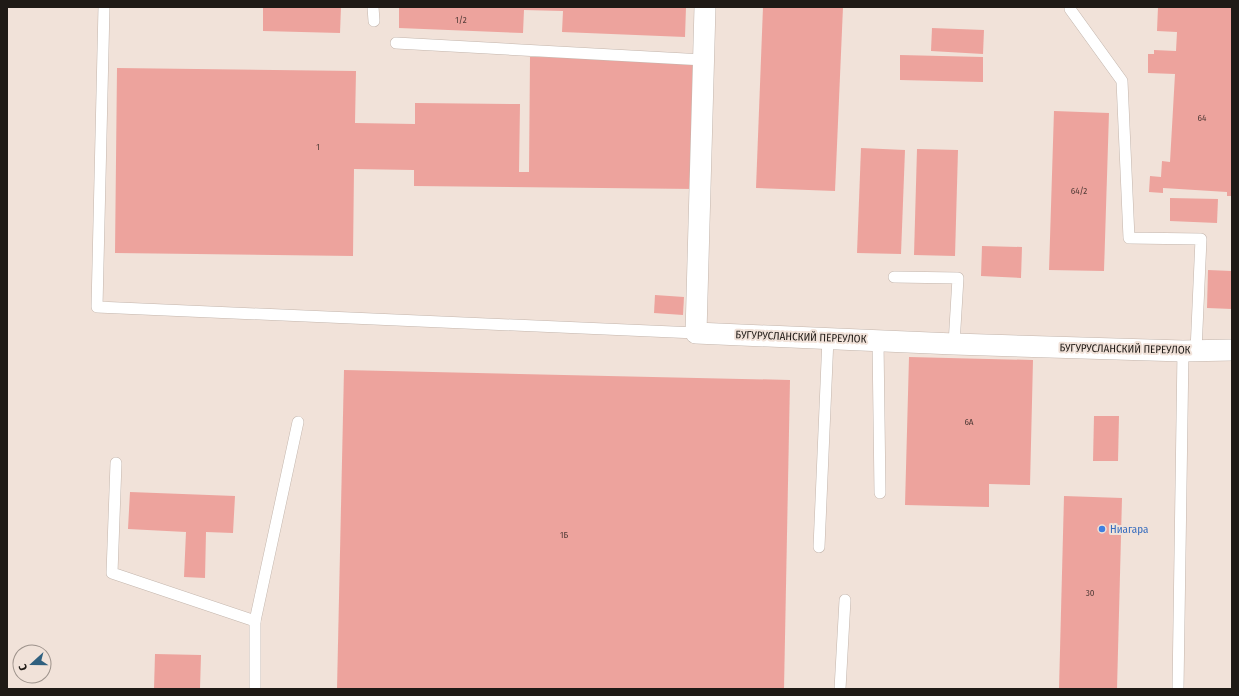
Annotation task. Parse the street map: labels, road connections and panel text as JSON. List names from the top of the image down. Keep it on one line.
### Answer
{"streets":{"street":["БУГУРУСЛАНСКИЙ ПЕРЕУЛОК"]},"places":["Ниагара"],"house_numbers":["1/2","64","1","64/2","6А","1Б","30"],"north":"left"}
